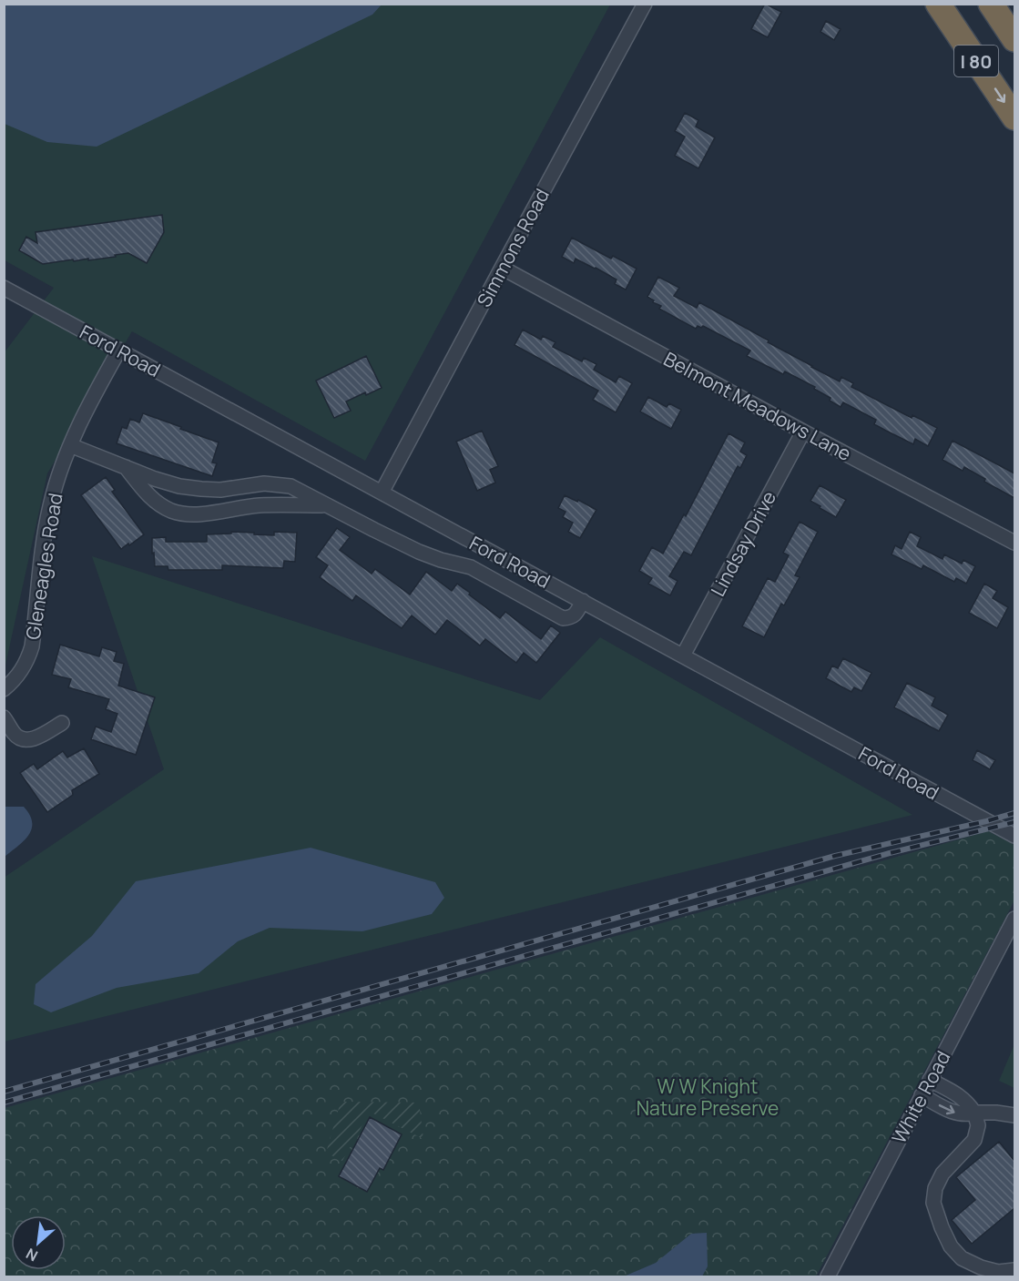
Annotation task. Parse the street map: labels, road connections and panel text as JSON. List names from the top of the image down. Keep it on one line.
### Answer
{"streets":{"highway":["I 80"],"street":["Simmons Road","Ford Road","Belmont Meadows Lane","Lindsay Drive","Gleneagles Road","White Road"]},"crossings":[["Simmons Road","Ford Road"],["Simmons Road","Belmont Meadows Lane"],["Ford Road","Lindsay Drive"],["Ford Road","Gleneagles Road"],["Belmont Meadows Lane","Lindsay Drive"]],"parks":["W W Knight Nature Preserve"],"north":"bottom left"}
